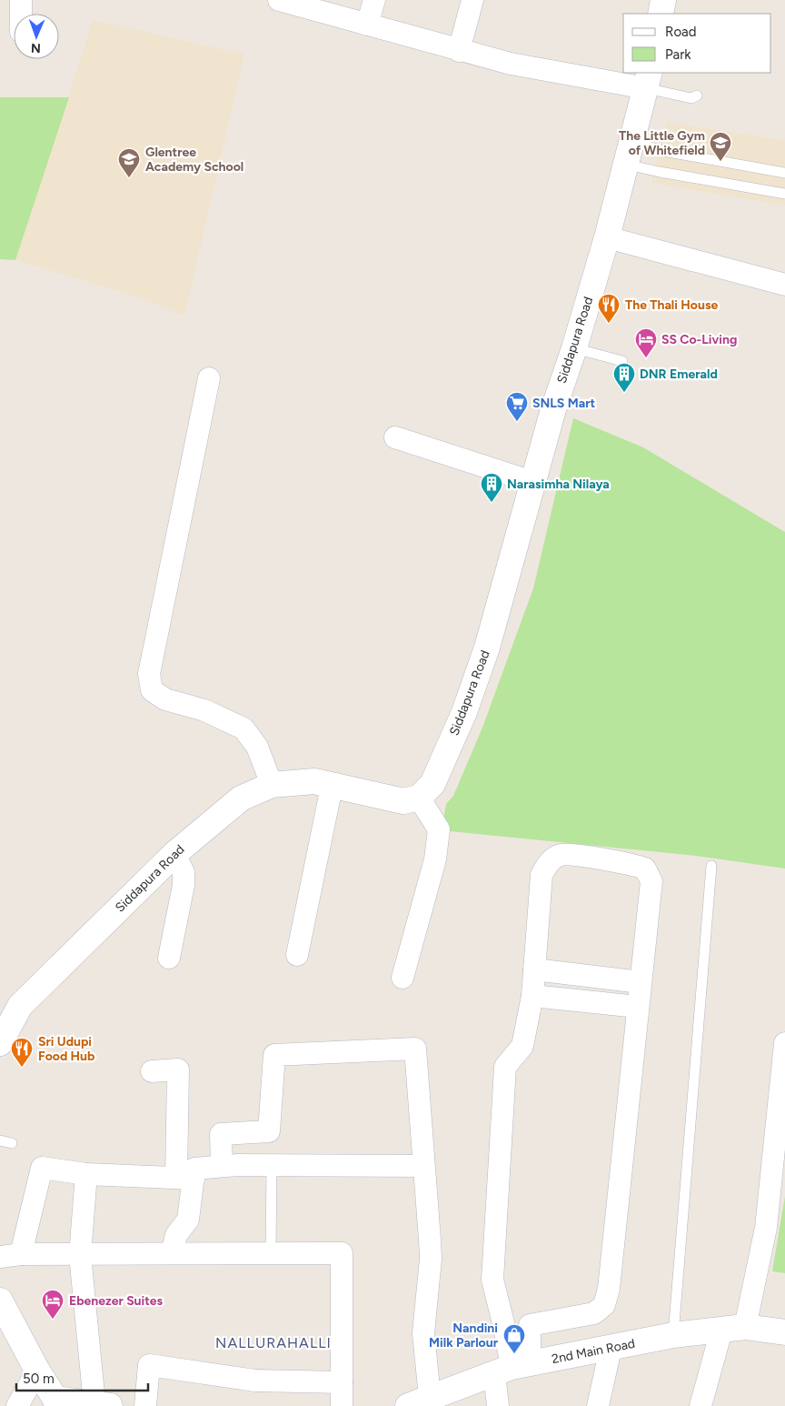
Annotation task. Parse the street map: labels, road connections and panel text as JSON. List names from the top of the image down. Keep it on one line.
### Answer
{"streets":{"street":["Siddapura Road","2nd Main Road"]},"districts":["NALLURAHALLI"],"places":{"school or university":["The Little Gym of Whitefield","Glentree Academy School"],"restaurant":["The Thali House","Sri Udupi Food Hub"],"hotel":["SS Co-Living","Ebenezer Suites"],"building":["DNR Emerald","Narasimha Nilaya"],"supermarket":["SNLS Mart"],"shop":["Nandini Milk Parlour"]},"legend":["Road","Park"],"scale_bar":"50 m","north":"bottom"}
